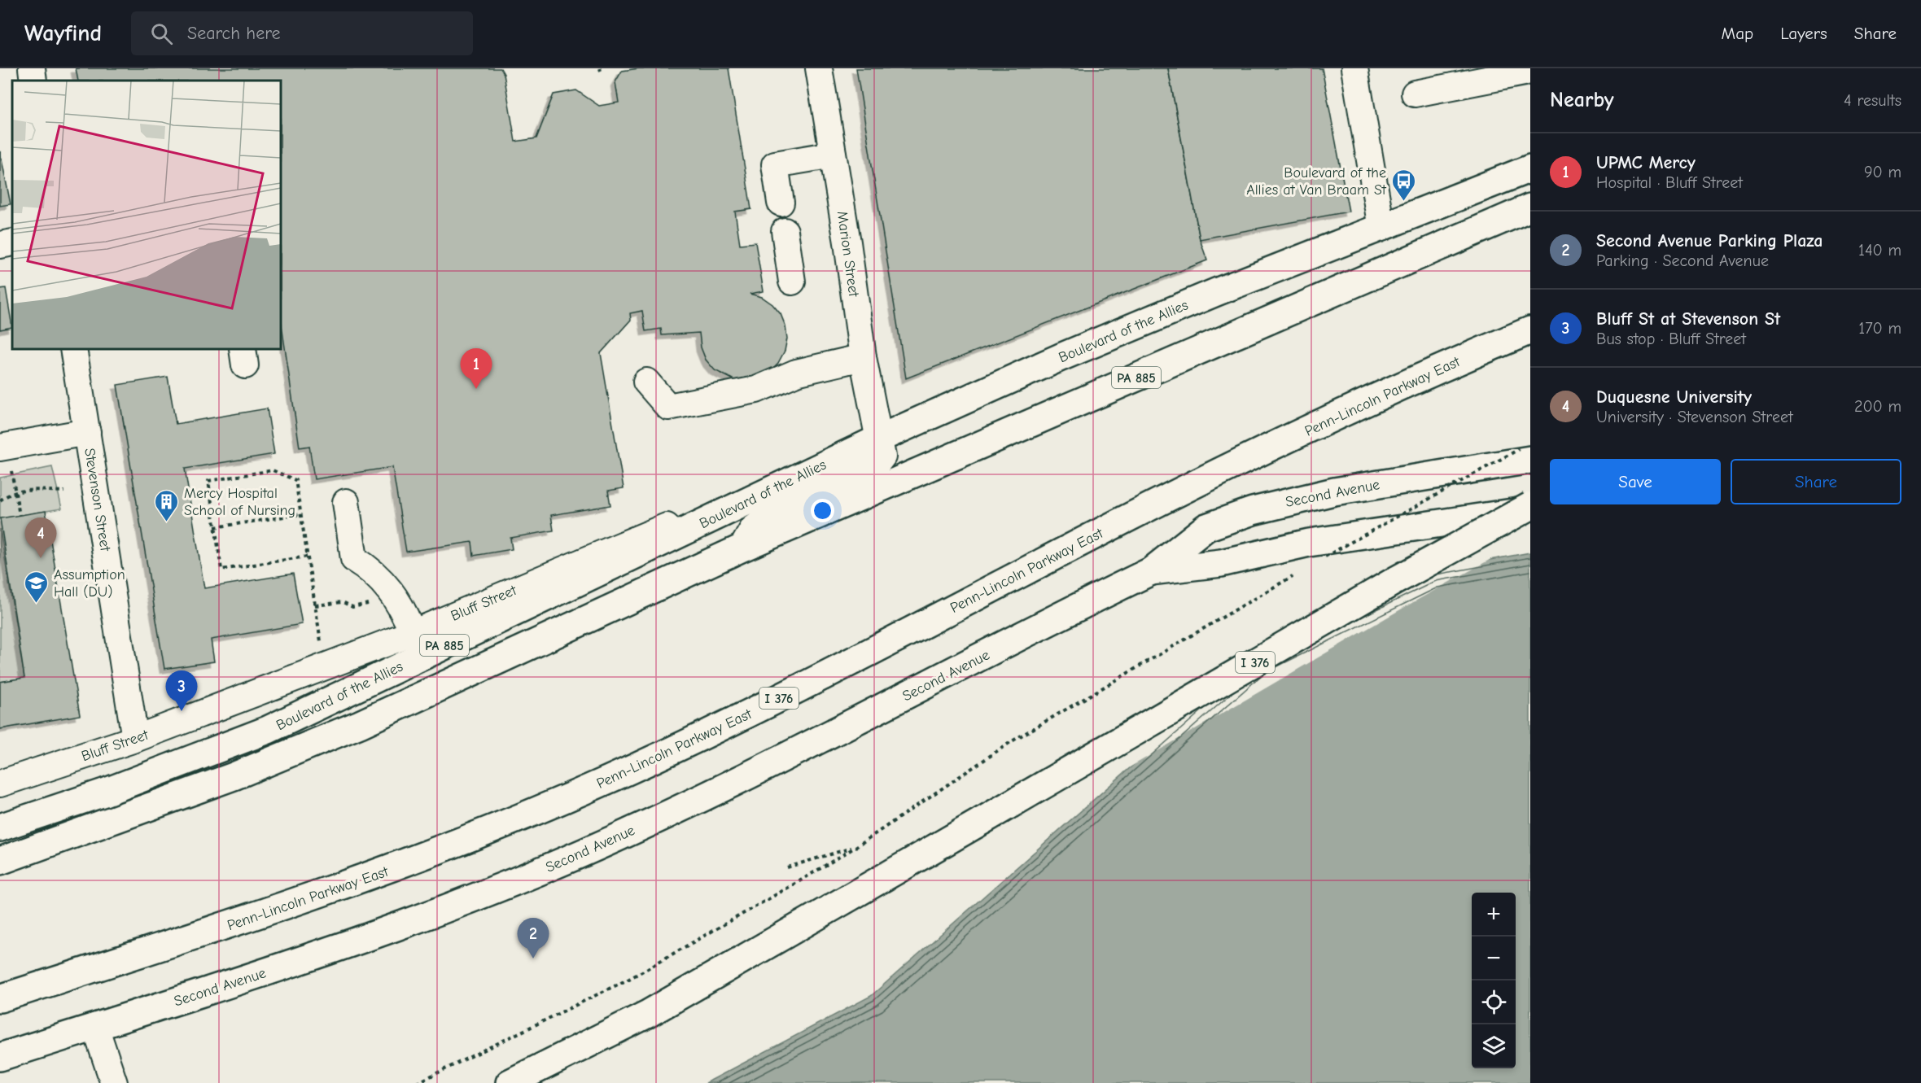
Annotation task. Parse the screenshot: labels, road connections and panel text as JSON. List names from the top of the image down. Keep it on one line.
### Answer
{"streets":{"main road":["Boulevard of the Allies","PA 885","Penn-Lincoln Parkway East","Second Avenue","I 376"],"street":["Marion Street","Stevenson Street","Bluff Street"]},"crossings":[["Marion Street","Boulevard of the Allies"],["Marion Street","Bluff Street"],["Boulevard of the Allies","Bluff Street"],["Stevenson Street","Bluff Street"]],"places":{"bus stop":["Boulevard of the Allies at Van Braam St"],"building":["Mercy Hospital School of Nursing"],"school or university":["Assumption Hall (DU)"]},"page":{"header":"Wayfind","search":"Search here","nav":["Map","Layers","Share"],"heading":["Nearby","4 results"],"list":[{"mark":"1","name":"UPMC Mercy","note":"Hospital · Bluff Street","value":"90 m"},{"mark":"2","name":"Second Avenue Parking Plaza","note":"Parking · Second Avenue","value":"140 m"},{"mark":"3","name":"Bluff St at Stevenson St","note":"Bus stop · Bluff Street","value":"170 m"},{"mark":"4","name":"Duquesne University","note":"University · Stevenson Street","value":"200 m"}],"pins":["1","4","3","2"],"buttons":["Save","Share"],"map_buttons":["+","−"]}}
